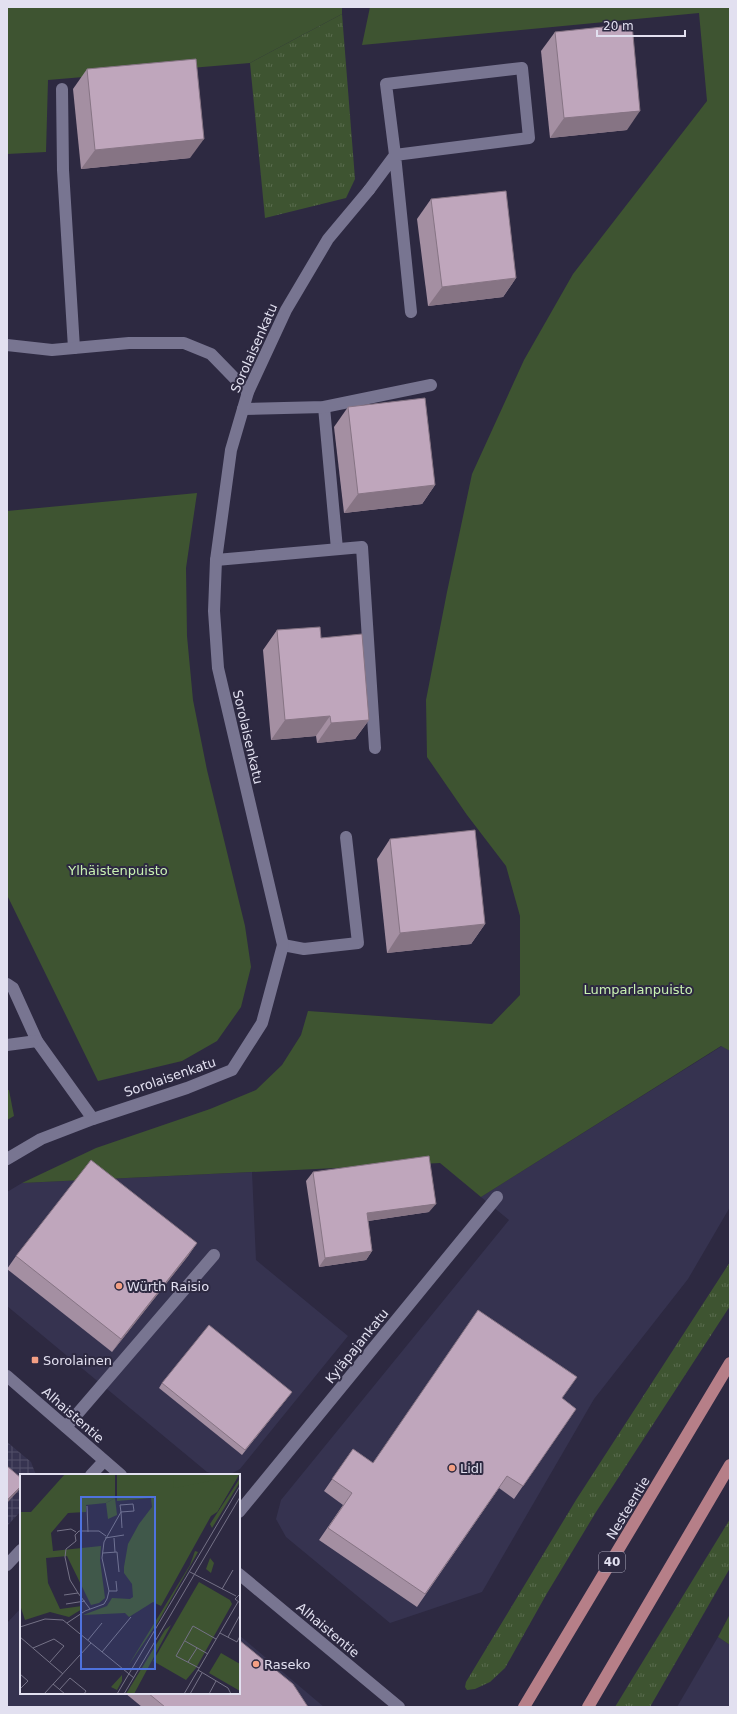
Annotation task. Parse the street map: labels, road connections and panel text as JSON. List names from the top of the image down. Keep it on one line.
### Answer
{"streets":{"main road":["Nesteentie","40"],"street":["Sorolaisenkatu","Kyläpajankatu","Alhaistentie"]},"parks":["Ylhäistenpuisto","Lumparlanpuisto"],"places":{"other":["Würth Raisio","Lidl","Raseko"],"transit":["Sorolainen"]},"scale_bar":"20 m"}
